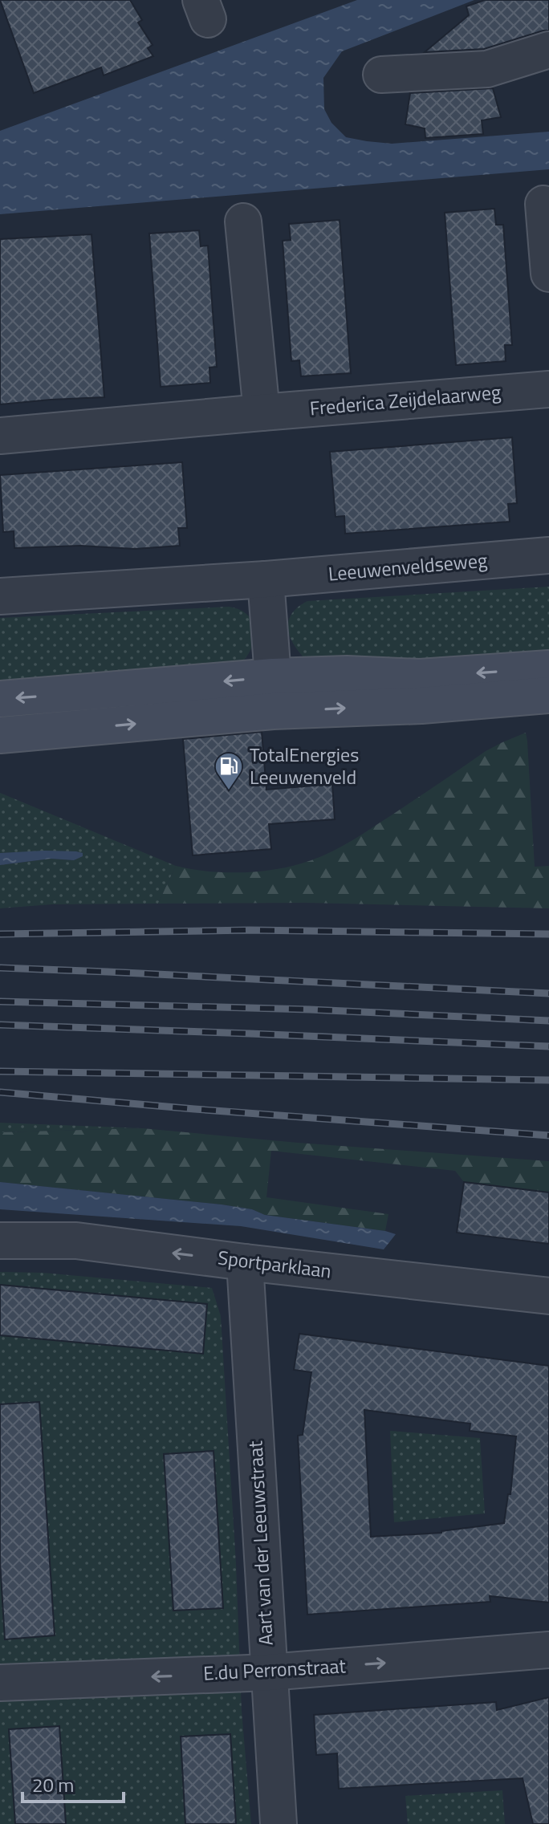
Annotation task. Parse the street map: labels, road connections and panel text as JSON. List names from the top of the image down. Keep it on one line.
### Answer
{"streets":{"street":["Frederica Zeijdelaarweg","Leeuwenveldseweg","Sportparklaan","Aart van der Leeuwstraat","E.du Perronstraat"]},"crossings":[["Sportparklaan","Aart van der Leeuwstraat"],["Aart van der Leeuwstraat","E.du Perronstraat"]],"one_way":["Sportparklaan"],"places":{"fuel station":["TotalEnergies Leeuwenveld"]},"scale_bar":"20 m"}
